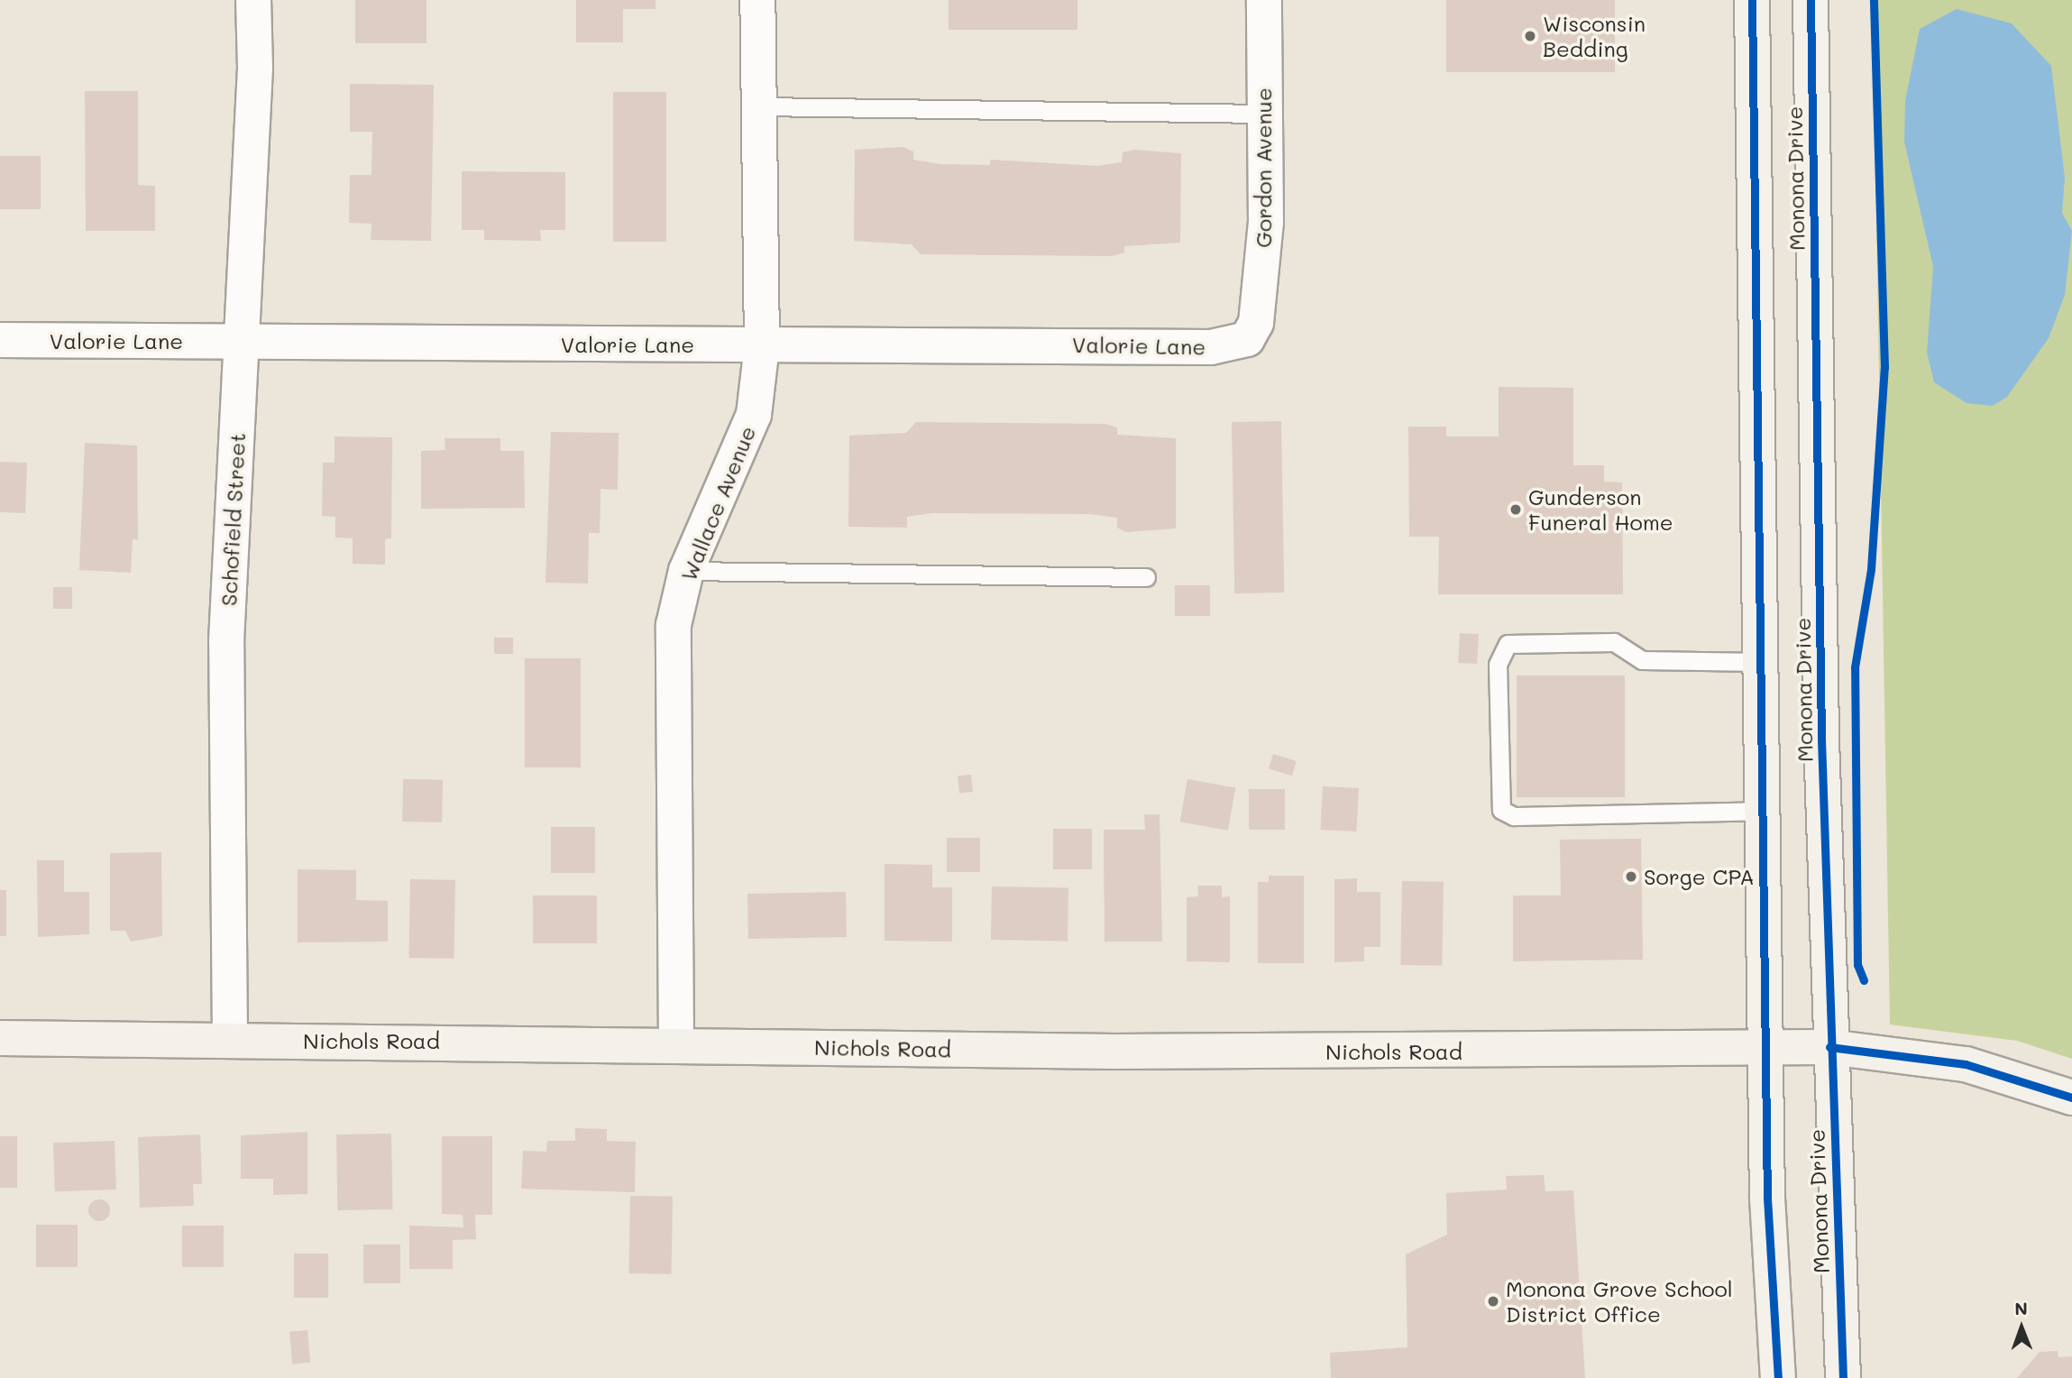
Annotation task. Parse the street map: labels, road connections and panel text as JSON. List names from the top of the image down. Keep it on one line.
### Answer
{"streets":{"street":["Gordon Avenue","Monona Drive","Valorie Lane","Wallace Avenue","Schofield Street","Nichols Road"]},"crossings":[["Gordon Avenue","Valorie Lane"],["Monona Drive","Nichols Road"],["Valorie Lane","Wallace Avenue"],["Valorie Lane","Schofield Street"],["Wallace Avenue","Nichols Road"],["Schofield Street","Nichols Road"]],"places":["Wisconsin Bedding","Gunderson Funeral Home","Sorge CPA","Monona Grove School District Office"],"north":"top"}
